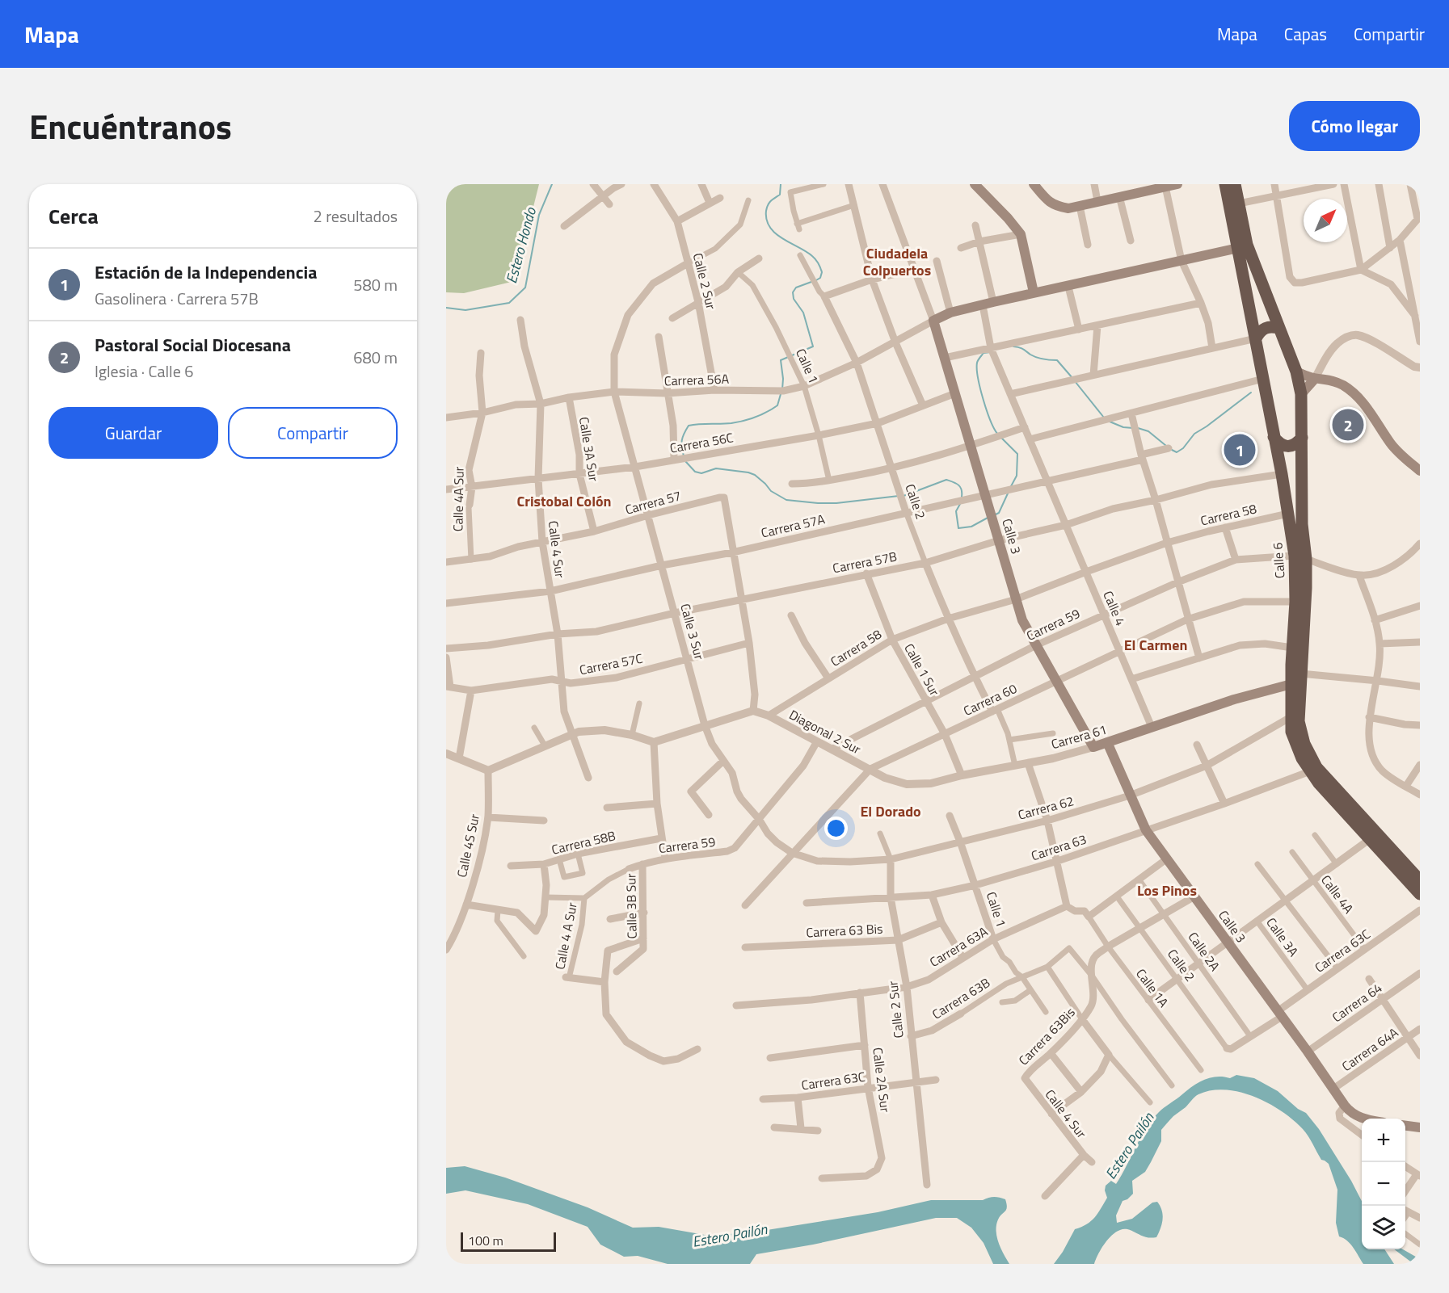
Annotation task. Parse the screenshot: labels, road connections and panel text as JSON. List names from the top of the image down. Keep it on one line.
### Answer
{"streets":{"highway":["Calle 6"],"main road":["Calle 3","Carrera 61"],"street":["Calle 2 Sur","Calle 1","Carrera 56A","Carrera 56C","Calle 3A Sur","Calle 4A Sur","Calle 2","Carrera 57","Carrera 58","Carrera 57A","Calle 4 Sur","Carrera 57B","Calle 4","Carrera 59","Calle 3 Sur","Carrera 57C","Calle 1 Sur","Carrera 60","Diagonal 2 Sur","Carrera 62","Carrera 58B","Calle 4S Sur","Carrera 63","Calle 4A","Calle 3B Sur","Carrera 63 Bis","Calle 4 A Sur","Calle 3A","Carrera 63A","Carrera 63C","Calle 2A","Calle 1A","Carrera 63B","Carrera 64","Carrera 63Bis","Carrera 64A","Calle 2A Sur"]},"crossings":[["Calle 2 Sur","Carrera 56A"],["Calle 2 Sur","Calle 3 Sur"],["Calle 2 Sur","Carrera 62"],["Calle 2 Sur","Carrera 63"],["Calle 2 Sur","Carrera 63 Bis"],["Calle 2 Sur","Carrera 63A"],["Calle 2 Sur","Carrera 63C"],["Calle 2 Sur","Carrera 63B"],["Calle 1","Carrera 56A"],["Calle 1","Carrera 56C"],["Calle 1","Carrera 62"],["Calle 1","Carrera 63"],["Calle 1","Carrera 63A"],["Calle 1","Carrera 63B"],["Carrera 56A","Calle 3A Sur"],["Carrera 56A","Calle 4A Sur"],["Carrera 56A","Calle 2"],["Carrera 56A","Calle 3"],["Carrera 56A","Calle 4 Sur"],["Carrera 56A","Calle 3 Sur"],["Carrera 56C","Calle 3A Sur"],["Carrera 56C","Calle 4A Sur"],["Carrera 56C","Calle 2"],["Carrera 56C","Calle 3"],["Carrera 56C","Calle 4 Sur"],["Carrera 56C","Calle 3 Sur"],["Calle 3A Sur","Carrera 57"],["Calle 4A Sur","Carrera 57"],["Calle 2","Carrera 58"],["Calle 2","Carrera 57A"],["Calle 2","Carrera 57B"],["Calle 2","Carrera 59"],["Calle 2","Carrera 60"],["Calle 2","Carrera 61"],["Calle 2","Carrera 63Bis"],["Carrera 57","Carrera 57A"],["Carrera 57","Calle 4 Sur"],["Carrera 57","Calle 3 Sur"],["Carrera 58","Calle 3"],["Carrera 58","Calle 6"],["Carrera 58","Calle 4"],["Carrera 58","Calle 1 Sur"],["Carrera 58","Diagonal 2 Sur"],["Carrera 57A","Calle 3"],["Carrera 57A","Calle 4 Sur"],["Carrera 57A","Calle 4"],["Carrera 57A","Calle 3 Sur"],["Calle 3","Carrera 57B"],["Calle 3","Carrera 59"],["Calle 3","Carrera 60"],["Calle 3","Carrera 61"],["Calle 3","Carrera 62"],["Calle 3","Carrera 63"],["Calle 3","Carrera 63C"],["Calle 3","Carrera 64"],["Calle 3","Carrera 63Bis"],["Calle 3","Carrera 64A"],["Calle 4 Sur","Carrera 57B"],["Calle 4 Sur","Carrera 57C"],["Calle 4 Sur","Carrera 63Bis"],["Calle 6","Carrera 57B"],["Calle 6","Carrera 59"],["Calle 6","Carrera 60"],["Calle 6","Carrera 61"],["Calle 6","Carrera 62"],["Calle 6","Carrera 63"],["Carrera 57B","Calle 4"],["Carrera 57B","Calle 3 Sur"],["Carrera 57B","Calle 1 Sur"],["Calle 4","Carrera 59"],["Calle 4","Carrera 60"],["Calle 4","Carrera 61"],["Carrera 59","Calle 3 Sur"],["Carrera 59","Calle 1 Sur"],["Carrera 59","Diagonal 2 Sur"],["Carrera 59","Calle 3B Sur"],["Carrera 59","Calle 4 A Sur"],["Calle 3 Sur","Carrera 57C"],["Calle 3 Sur","Carrera 60"],["Calle 3 Sur","Carrera 62"],["Calle 1 Sur","Carrera 60"],["Calle 1 Sur","Carrera 61"],["Carrera 60","Diagonal 2 Sur"],["Carrera 60","Carrera 61"],["Carrera 60","Carrera 62"],["Diagonal 2 Sur","Carrera 61"],["Calle 4A","Carrera 63C"],["Calle 3A","Carrera 63C"],["Carrera 63A","Calle 2A Sur"],["Carrera 63C","Calle 2A Sur"],["Calle 2A","Carrera 63Bis"],["Calle 1A","Carrera 63Bis"],["Carrera 63B","Carrera 63Bis"]],"districts":["Ciudadela Colpuertos","Cristobal Colón","El Carmen","El Dorado","Los Pinos"],"water":["Estero Hondo","Estero Pailón"],"scale_bar":"100 m","north":"top right","page":{"header":"Mapa","nav":["Mapa","Capas","Compartir"],"title":"Encuéntranos","buttons":["Cómo llegar",["Guardar","Compartir"]],"heading":["Cerca","2 resultados"],"list":[{"mark":"1","name":"Estación de la Independencia","note":"Gasolinera · Carrera 57B","value":"580 m"},{"mark":"2","name":"Pastoral Social Diocesana","note":"Iglesia · Calle 6","value":"680 m"}],"pins":["2","1"],"map_buttons":["+","−"],"scale":"100 m"}}
